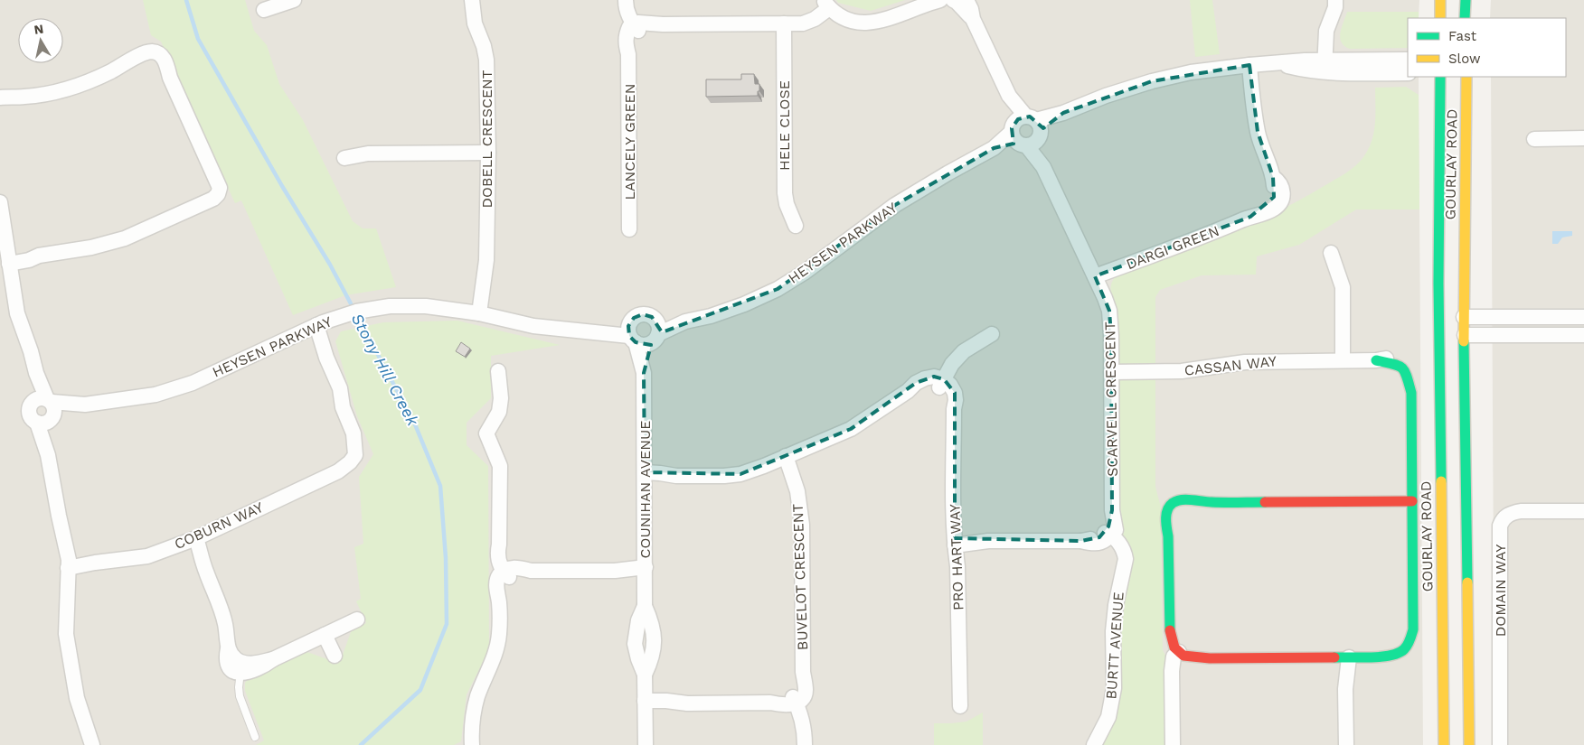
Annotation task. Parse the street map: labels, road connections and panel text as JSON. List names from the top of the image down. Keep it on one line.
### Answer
{"streets":{"main road":["GOURLAY ROAD","CASSAN WAY"],"street":["HELE CLOSE","DOBELL CRESCENT","LANCELY GREEN","HEYSEN PARKWAY","DARGI GREEN","SCARVELL CRESCENT","COUNIHAN AVENUE","COBURN WAY","PRO HART WAY","BUVELOT CRESCENT","DOMAIN WAY","BURTT AVENUE"]},"crossings":[["DOBELL CRESCENT","HEYSEN PARKWAY"],["HEYSEN PARKWAY","DARGI GREEN"],["HEYSEN PARKWAY","SCARVELL CRESCENT"],["HEYSEN PARKWAY","COUNIHAN AVENUE"],["HEYSEN PARKWAY","COBURN WAY"],["DARGI GREEN","SCARVELL CRESCENT"],["CASSAN WAY","SCARVELL CRESCENT"],["SCARVELL CRESCENT","BURTT AVENUE"]],"water":["Stony Hill Creek"],"legend":["Fast","Slow"],"north":"top"}
